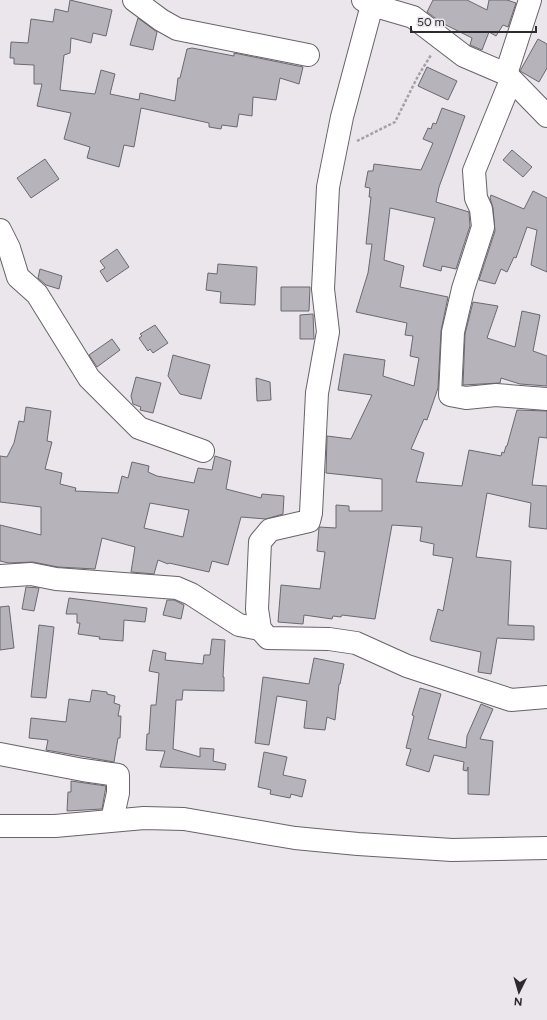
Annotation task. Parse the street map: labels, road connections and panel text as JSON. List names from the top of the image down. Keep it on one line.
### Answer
{"scale_bar":"50 m","north":"bottom"}
